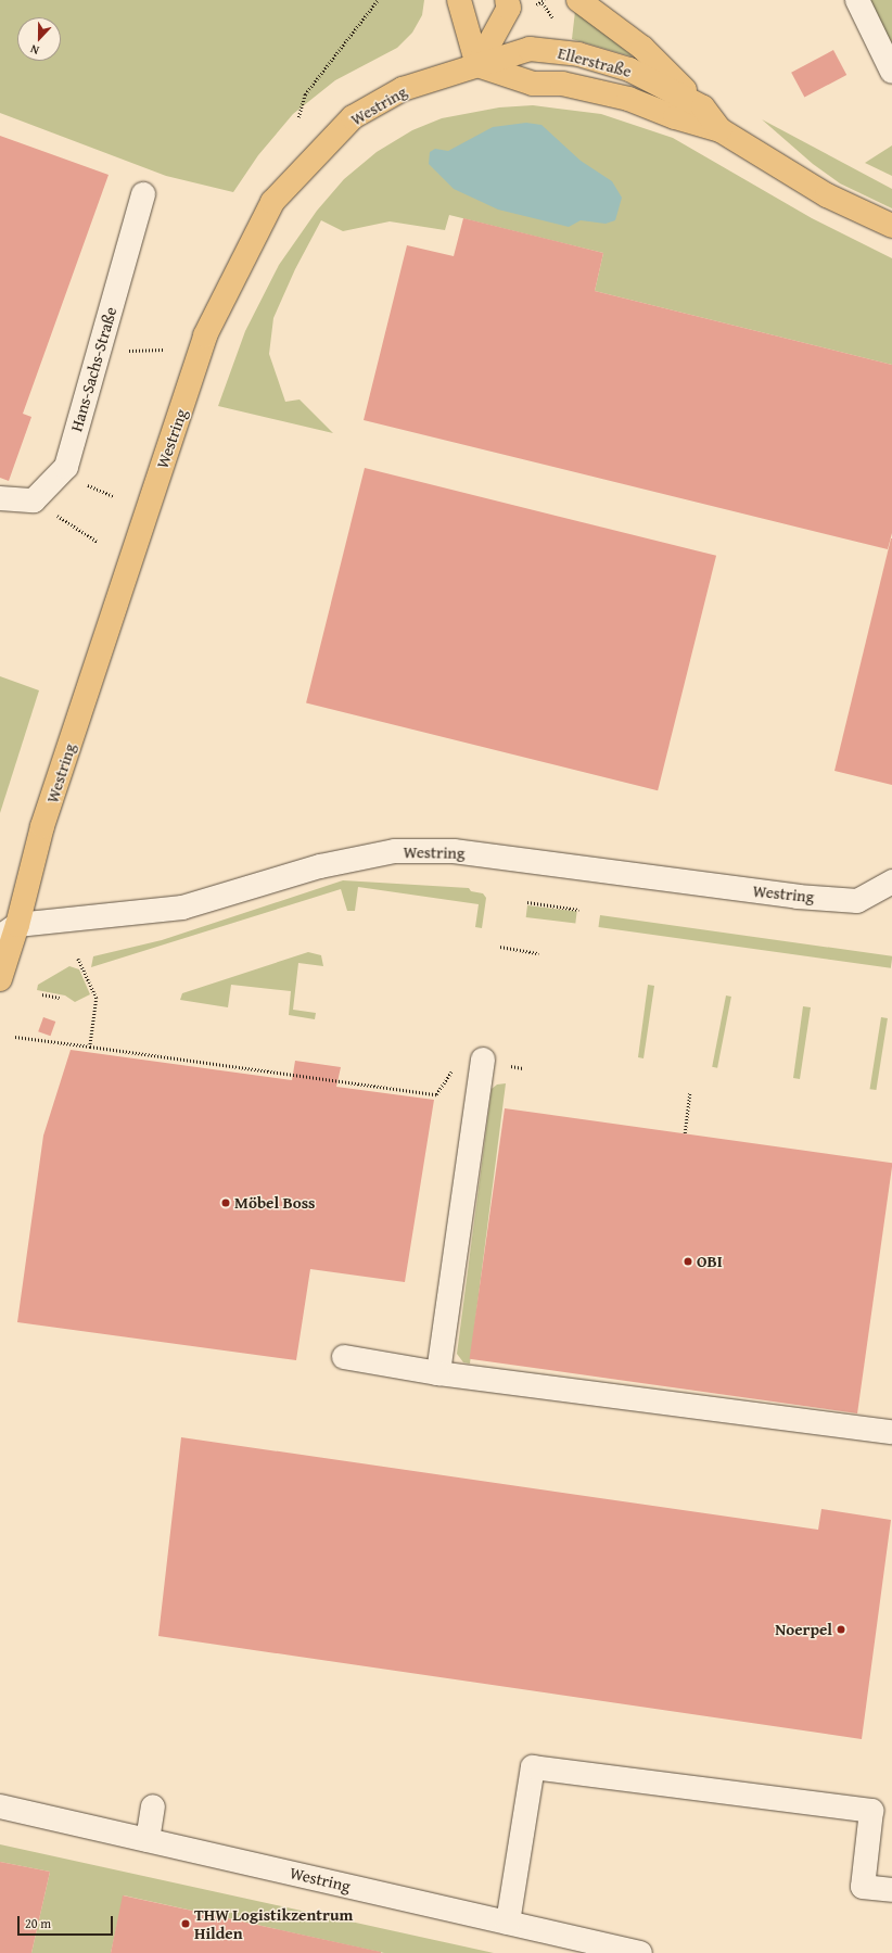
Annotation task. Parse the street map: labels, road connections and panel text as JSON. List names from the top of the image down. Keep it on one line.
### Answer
{"streets":{"main road":["Ellerstraße","Westring"],"street":["Hans-Sachs-Straße"]},"crossings":[["Ellerstraße","Westring"]],"places":["Möbel Boss","OBI","Noerpel","THW Logistikzentrum Hilden"],"scale_bar":"20 m","north":"bottom"}
